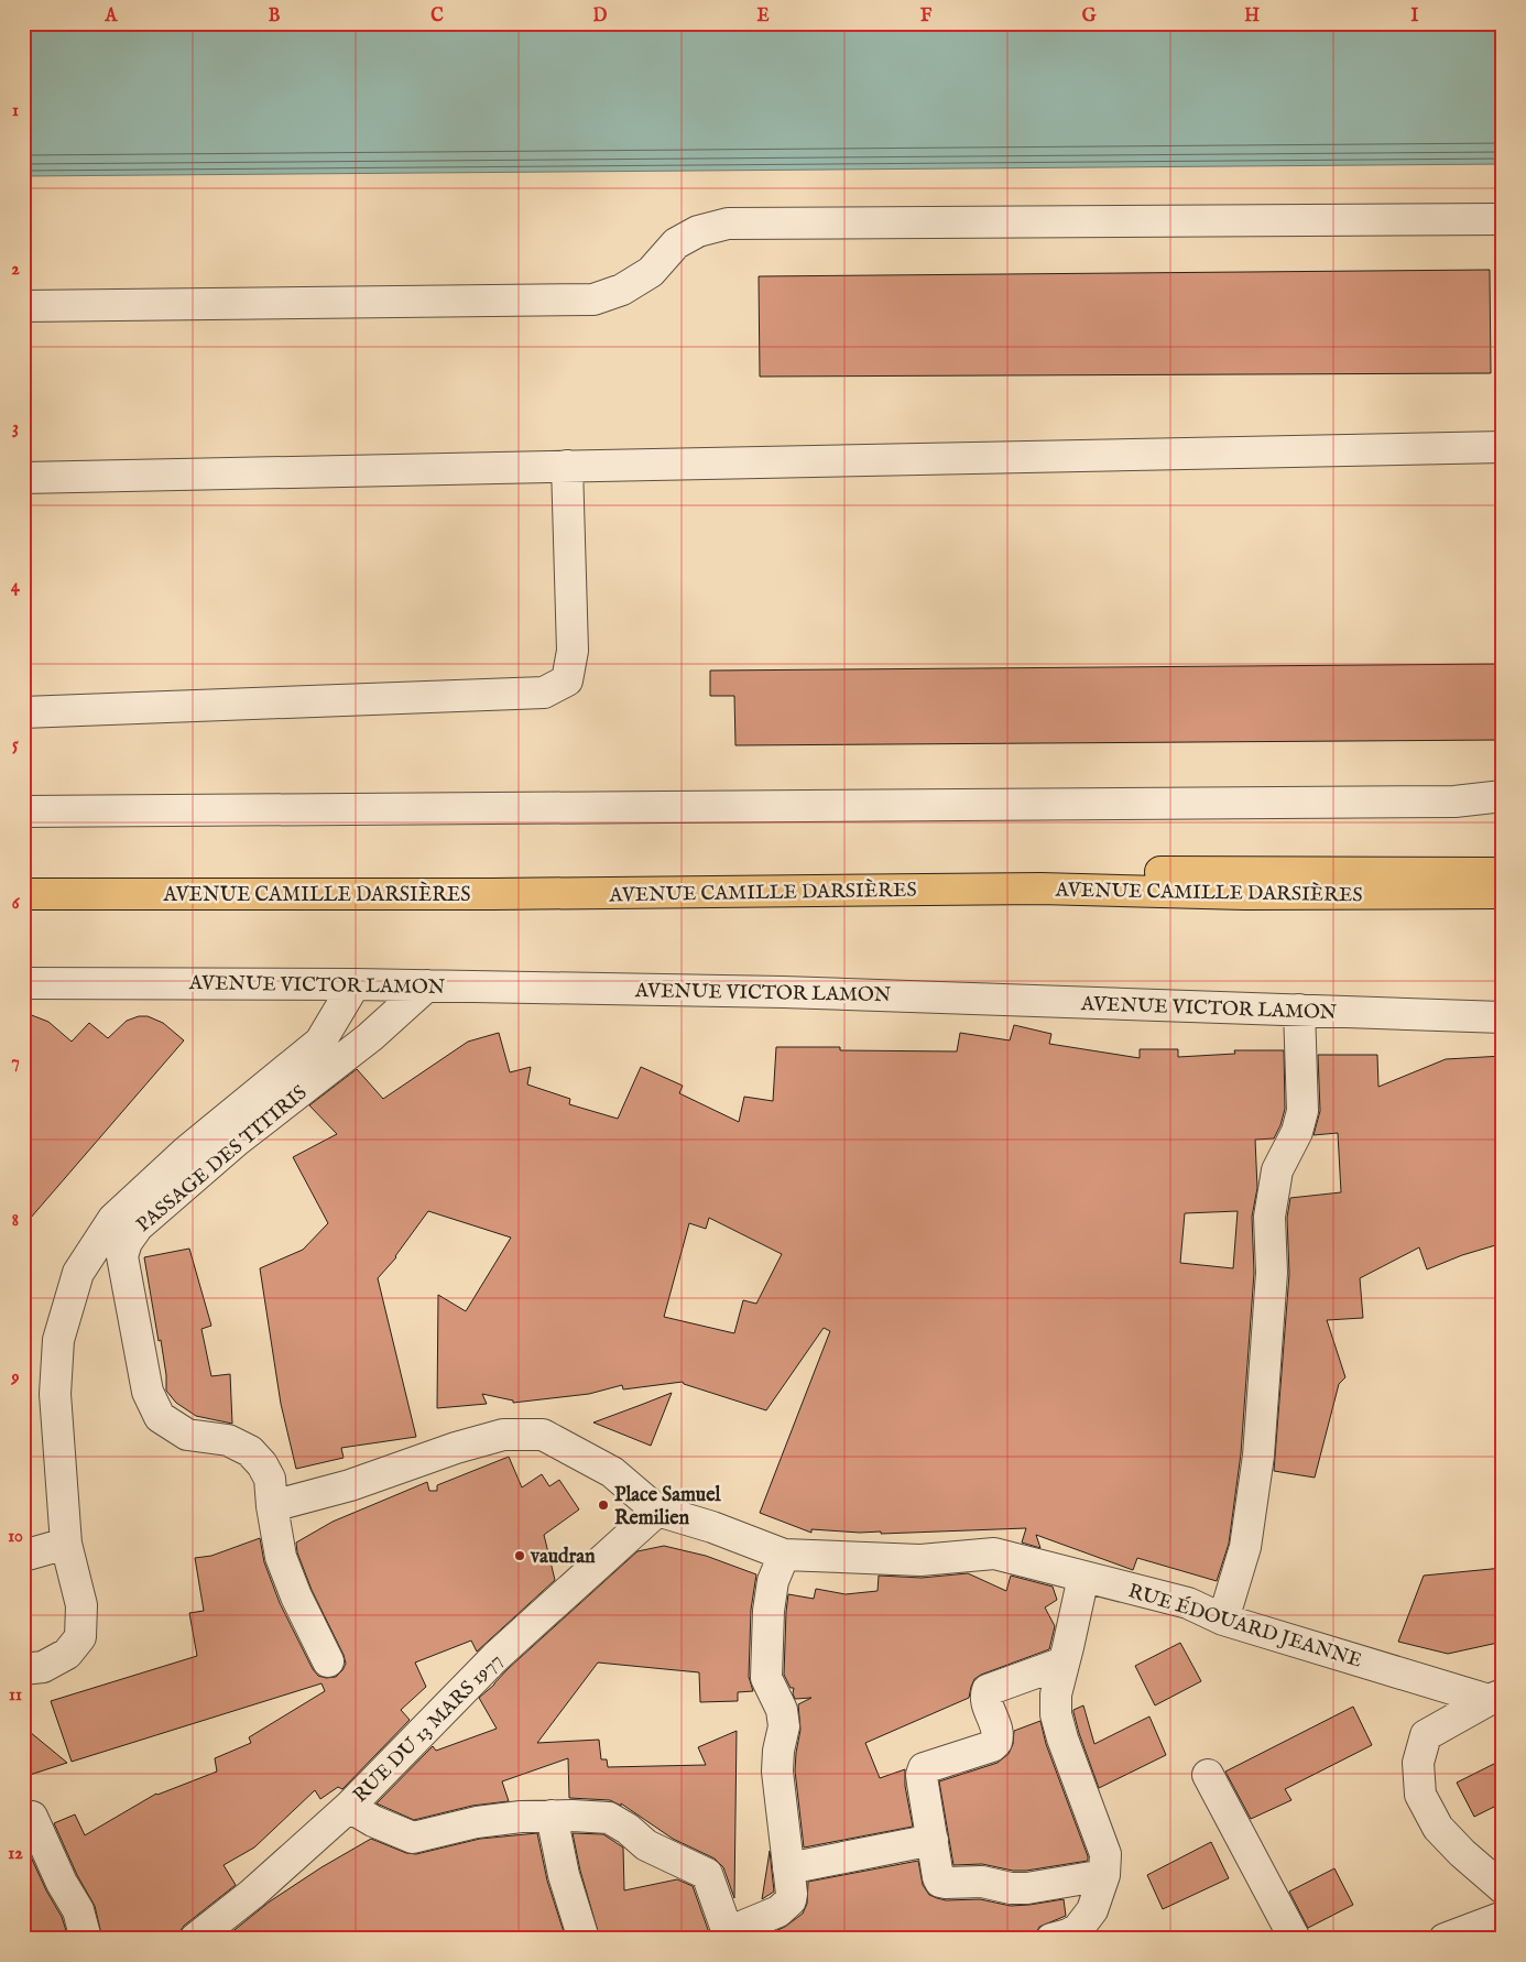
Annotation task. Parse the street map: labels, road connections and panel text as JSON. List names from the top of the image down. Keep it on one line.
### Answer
{"streets":{"main road":["AVENUE CAMILLE DARSIÈRES"],"street":["AVENUE VICTOR LAMON","PASSAGE DES TITIRIS","RUE ÉDOUARD JEANNE","RUE DU 13 MARS 1977"]},"crossings":[["AVENUE VICTOR LAMON","PASSAGE DES TITIRIS"],["PASSAGE DES TITIRIS","RUE ÉDOUARD JEANNE"],["RUE ÉDOUARD JEANNE","RUE DU 13 MARS 1977"]],"places":["Place Samuel Remilien","vaudran"],"grid":{"columns":["A","B","C","D","E","F","G","H","I"],"rows":["1","2","3","4","5","6","7","8","9","10","11","12"]}}
